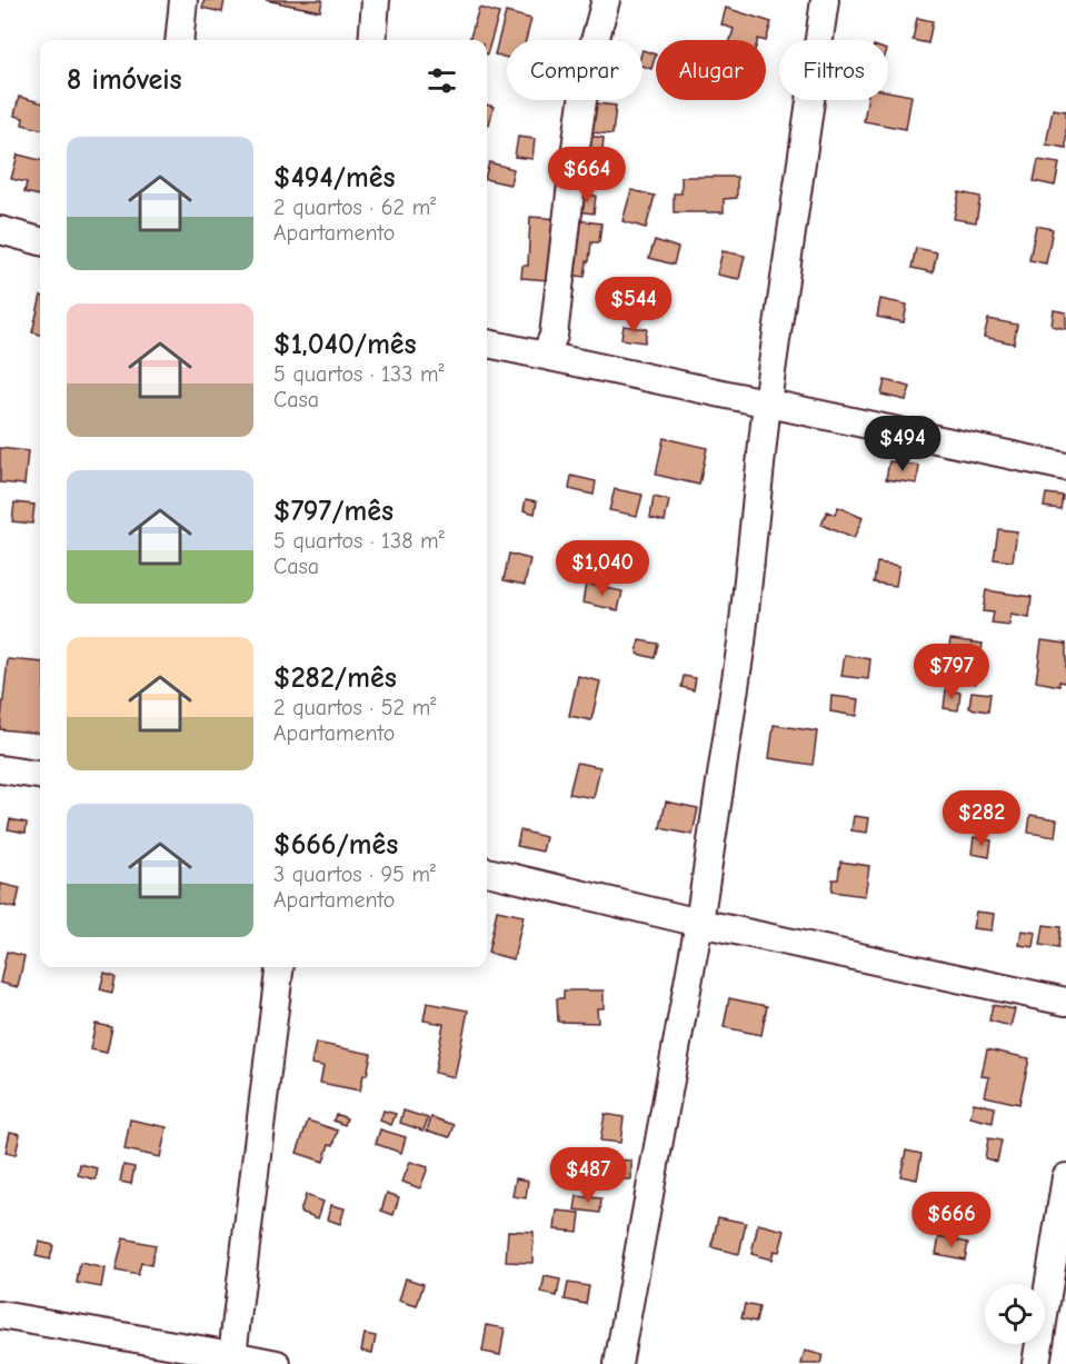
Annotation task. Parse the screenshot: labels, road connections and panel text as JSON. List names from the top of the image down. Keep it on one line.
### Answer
{"page":{"chip":["Comprar","Alugar","Filtros"],"heading":"8 imóveis","list":[{"name":"$494/mês","note":"2 quartos · 62 m² · Apartamento"},{"name":"$1,040/mês","note":"5 quartos · 133 m² · Casa"},{"name":"$797/mês","note":"5 quartos · 138 m² · Casa"},{"name":"$282/mês","note":"2 quartos · 52 m² · Apartamento"},{"name":"$666/mês","note":"3 quartos · 95 m² · Apartamento"}],"price":["$664","$544","$494","$1,040","$797","$282","$487","$666"]}}
